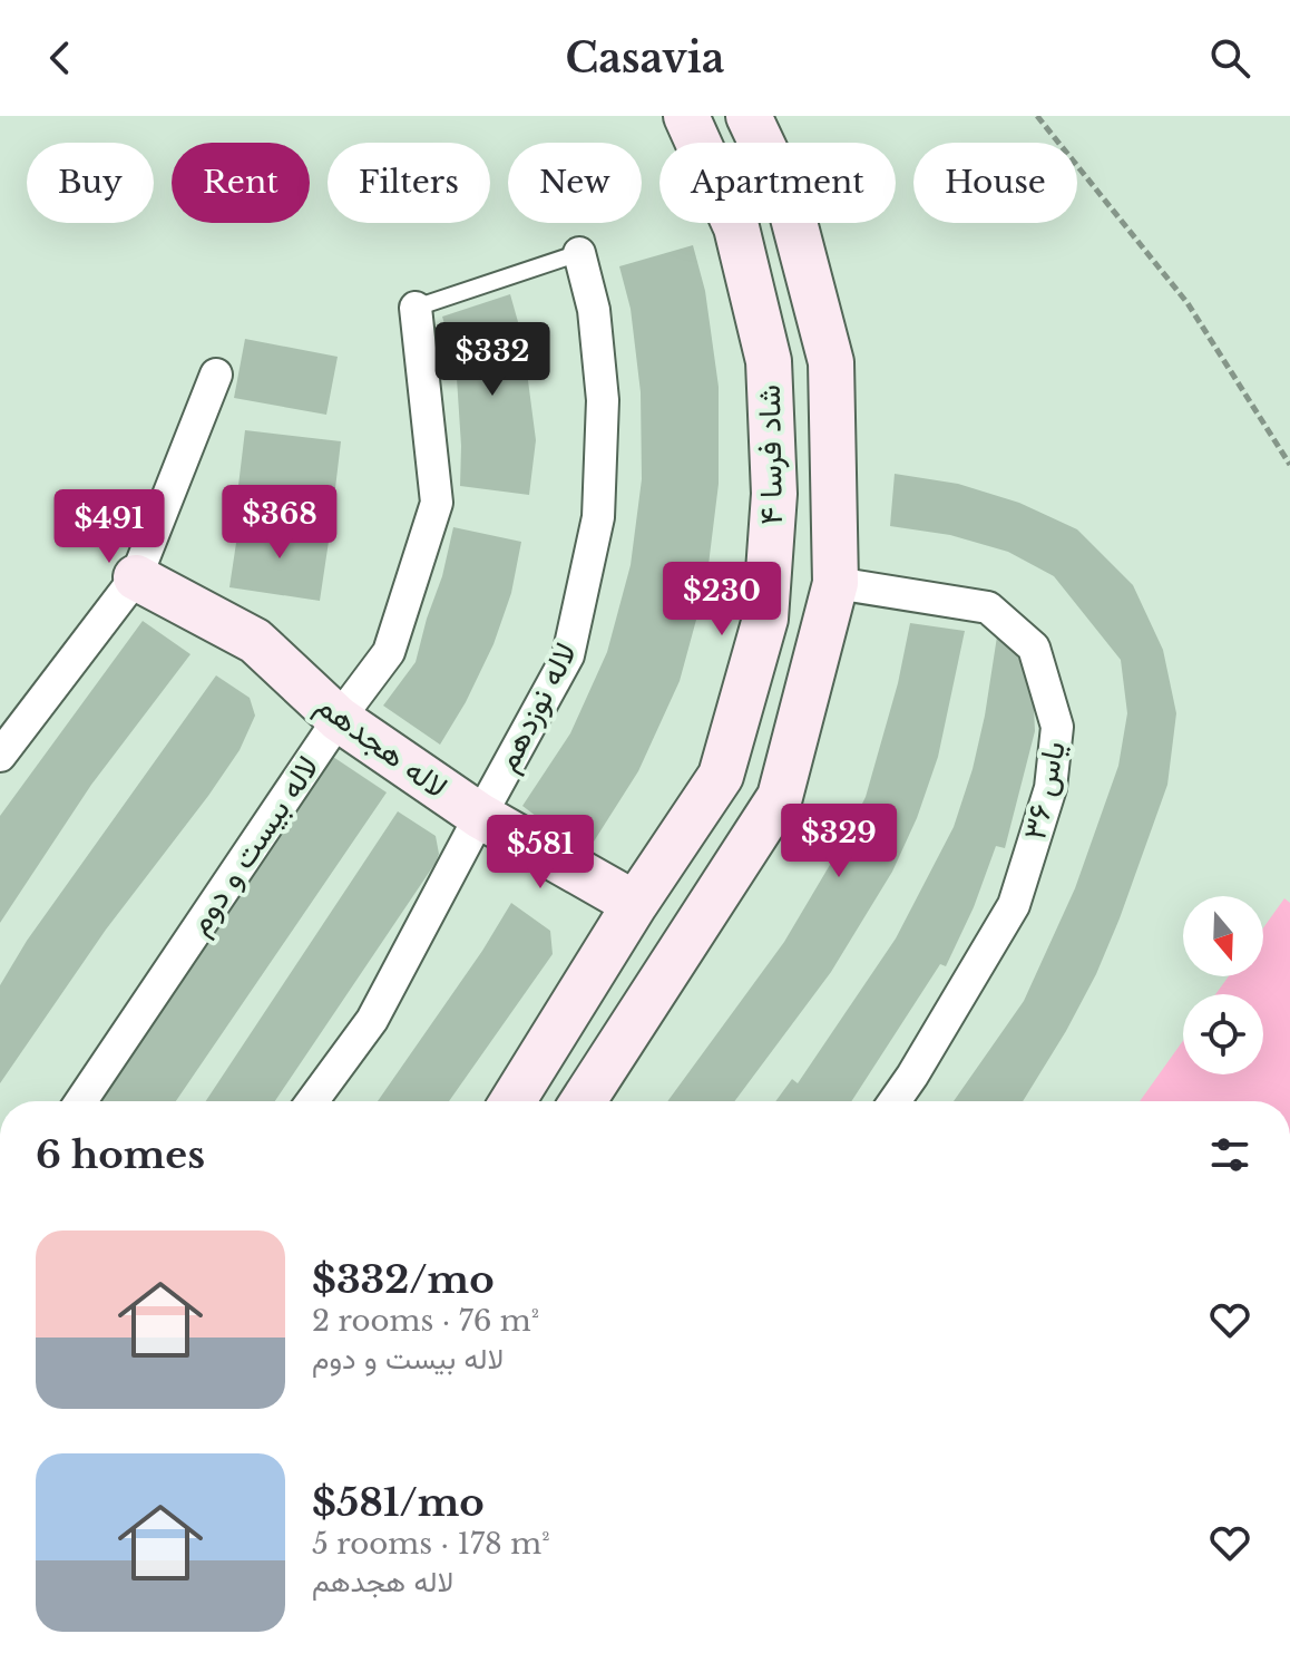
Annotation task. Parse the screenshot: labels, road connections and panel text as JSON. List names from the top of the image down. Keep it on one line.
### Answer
{"streets":{"street":["شاد فرسا ۴","لاله نوزدهم","لاله هجدهم","یاس ۳۶","لاله بیست و دوم"]},"crossings":[["شاد فرسا ۴","لاله هجدهم"],["شاد فرسا ۴","یاس ۳۶"],["لاله نوزدهم","لاله هجدهم"],["لاله هجدهم","لاله بیست و دوم"]],"north":"bottom","page":{"header":"Casavia","chip":["Buy","Rent","Filters","New","Apartment","House"],"price":["$332","$368","$491","$230","$329","$581"],"heading":"6 homes","list":[{"name":"$332/mo","note":"2 rooms · 76 m² · لاله بیست و دوم"},{"name":"$581/mo","note":"5 rooms · 178 m² · لاله هجدهم"}]}}
